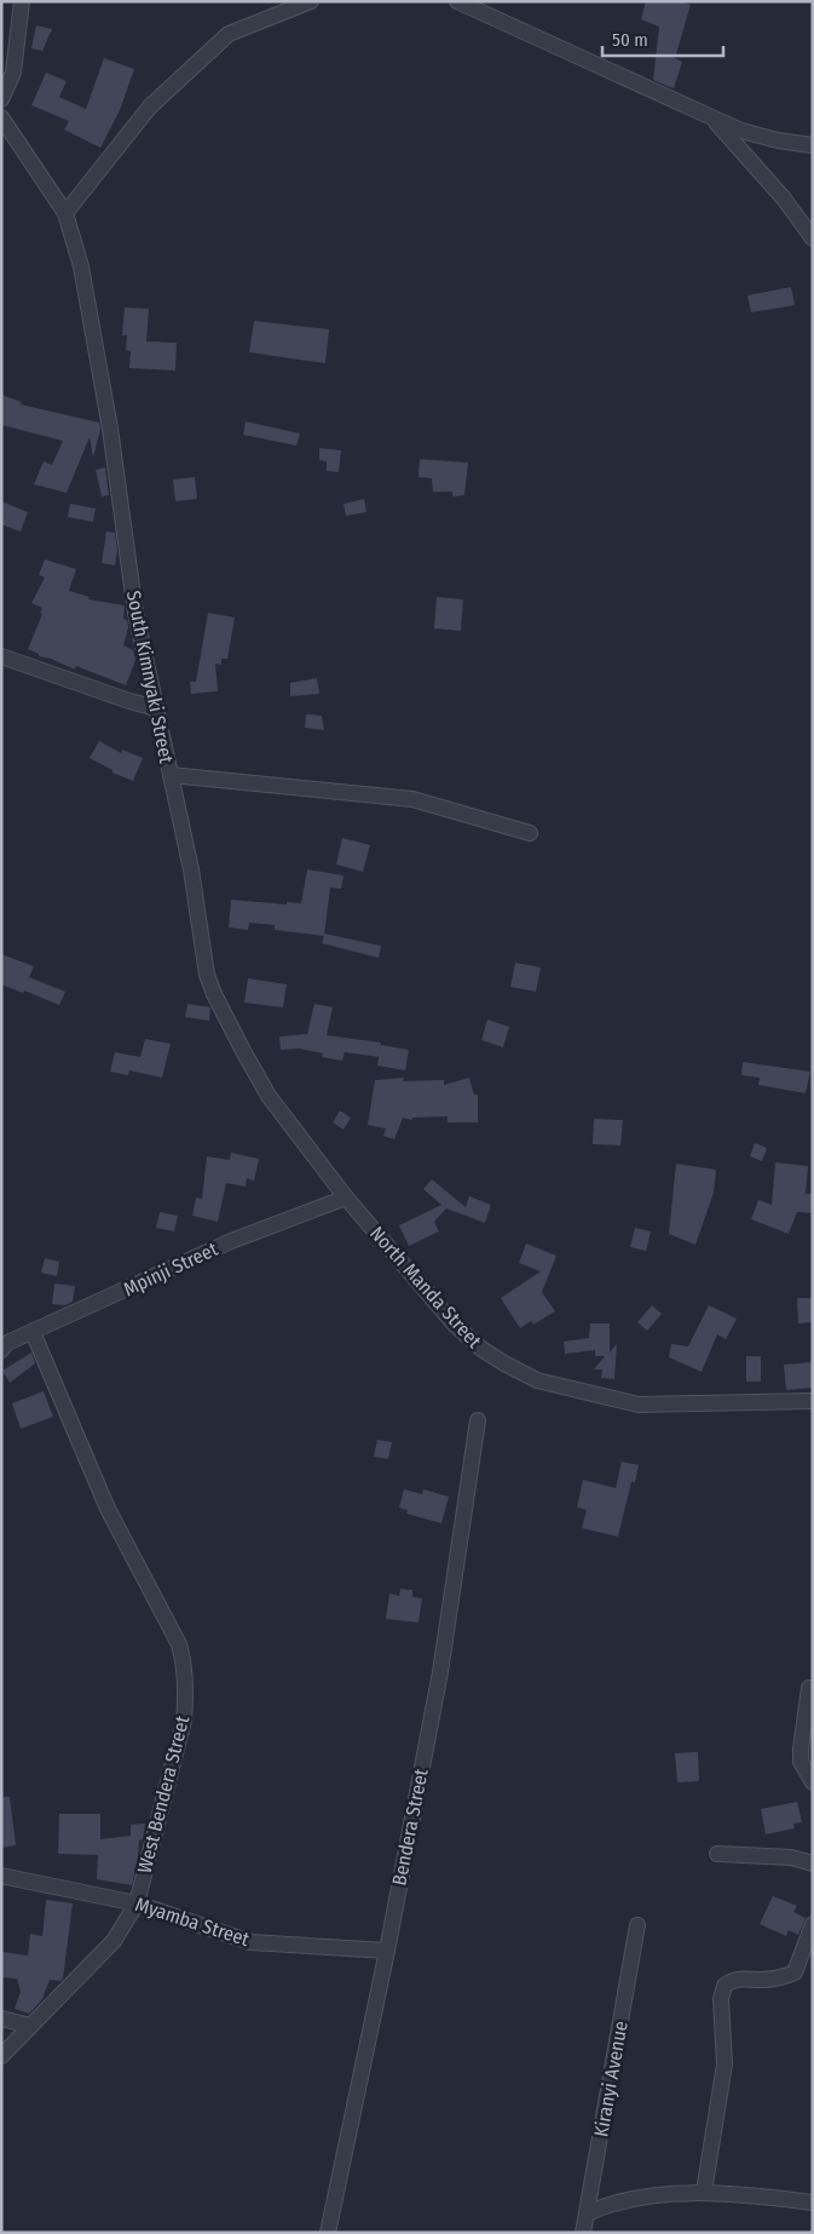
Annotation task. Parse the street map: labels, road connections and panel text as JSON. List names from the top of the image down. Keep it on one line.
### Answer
{"streets":{"street":["South Kimnyaki Street","Mpinji Street","North Manda Street","West Bendera Street","Bendera Street","Myamba Street","Kiranyi Avenue"]},"crossings":[["South Kimnyaki Street","Mpinji Street"],["South Kimnyaki Street","North Manda Street"],["Mpinji Street","West Bendera Street"],["West Bendera Street","Myamba Street"],["Bendera Street","Myamba Street"]],"scale_bar":"50 m"}
